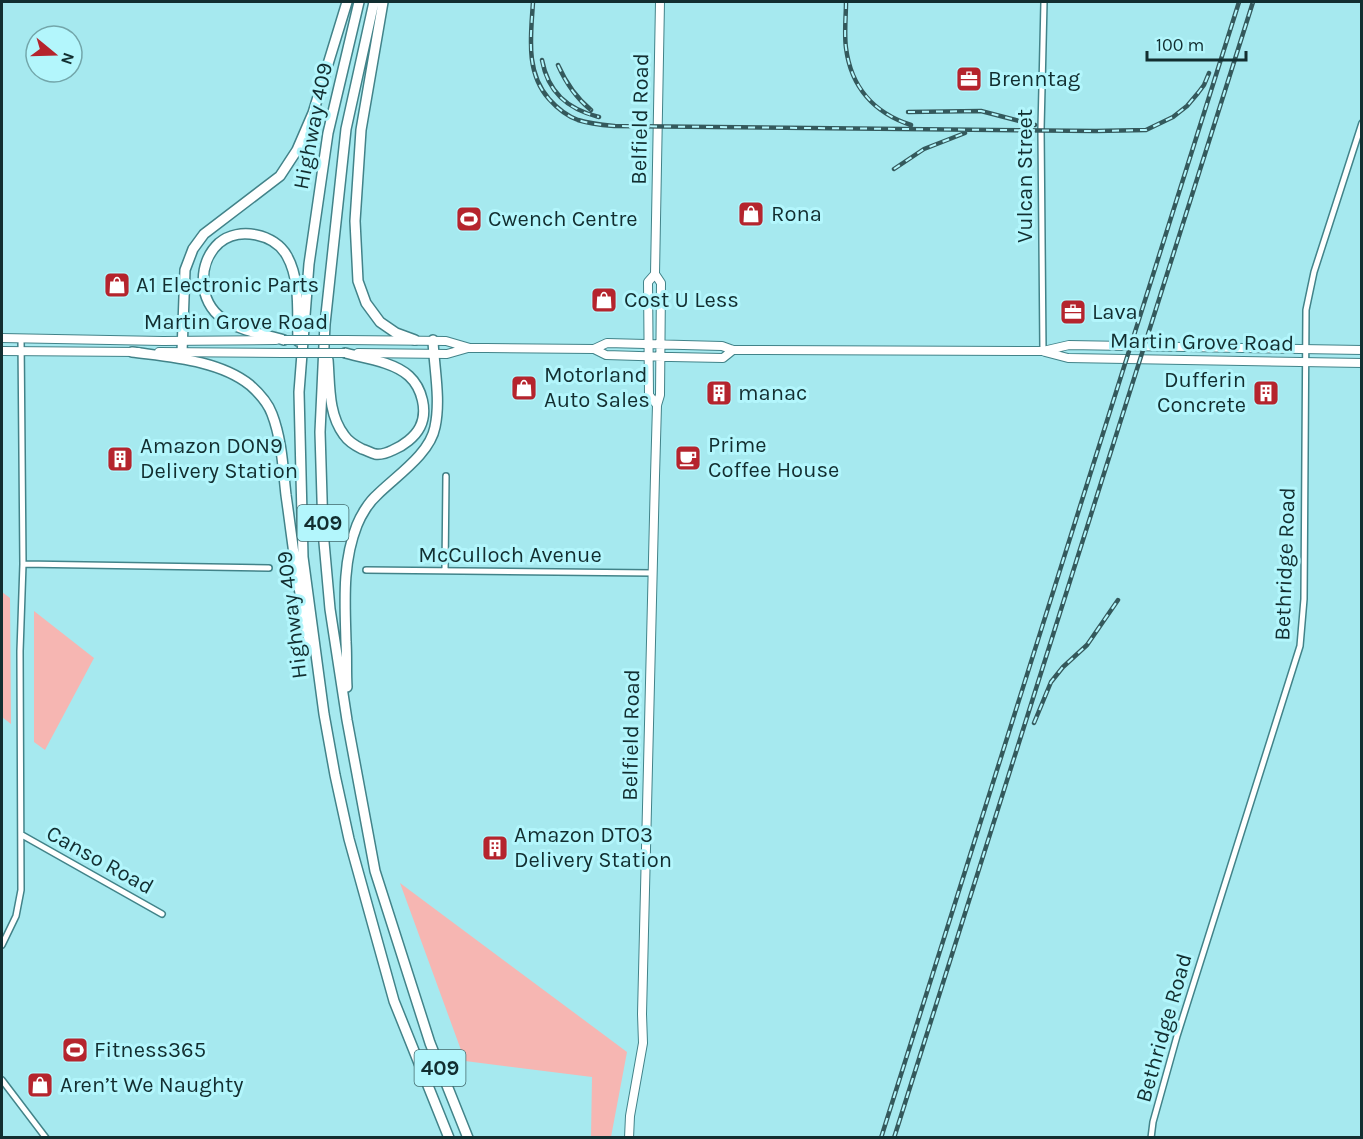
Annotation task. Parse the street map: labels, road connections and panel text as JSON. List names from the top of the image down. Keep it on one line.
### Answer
{"streets":{"highway":["Highway 409","409"],"main road":["Belfield Road","Martin Grove Road"],"street":["Vulcan Street","McCulloch Avenue","Bethridge Road","Canso Road"]},"crossings":[["Belfield Road","Martin Grove Road"],["Belfield Road","McCulloch Avenue"],["Vulcan Street","Martin Grove Road"],["Martin Grove Road","Bethridge Road"]],"places":{"office":["Brenntag","Lava"],"shop":["Rona","A1 Electronic Parts","Cost U Less","Motorland Auto Sales","Aren’t We Naughty"],"sports":["Cwench Centre","Fitness365"],"building":["manac","Dufferin Concrete","Amazon DON9 Delivery Station","Amazon DTO3 Delivery Station"],"cafe":["Prime Coffee House"]},"scale_bar":"100 m","north":"right"}
